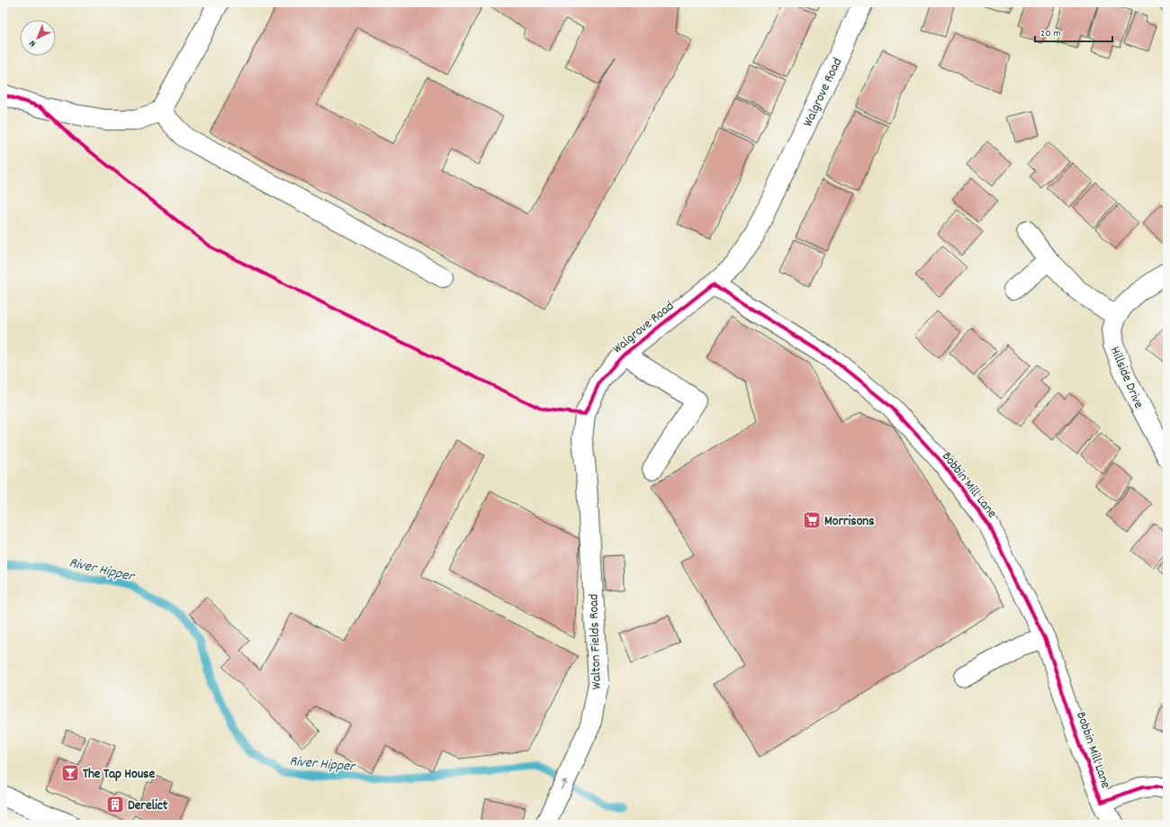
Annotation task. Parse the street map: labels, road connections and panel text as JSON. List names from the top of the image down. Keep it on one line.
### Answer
{"streets":{"main road":["Walgrove Road","Hillside Drive","Bobbin Mill Lane","Walton Fields Road"]},"crossings":[["Walgrove Road","Bobbin Mill Lane"],["Walgrove Road","Walton Fields Road"]],"one_way":["Walton Fields Road"],"water":["River Hipper"],"places":{"supermarket":["Morrisons"],"bar":["The Tap House"],"building":["Derelict"]},"scale_bar":"20 m","north":"bottom left"}
